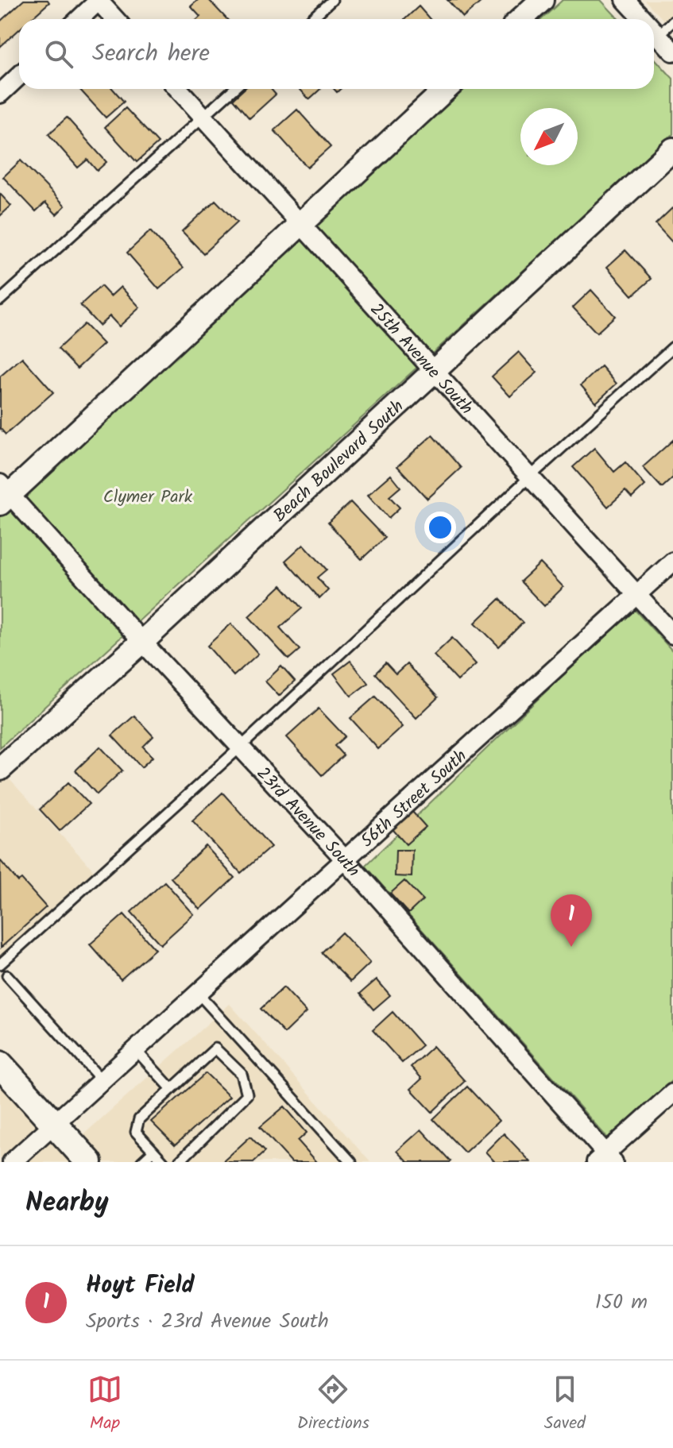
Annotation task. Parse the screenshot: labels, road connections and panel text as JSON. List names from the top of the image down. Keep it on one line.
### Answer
{"streets":{"street":["25th Avenue South","Beach Boulevard South","56th Street South","23rd Avenue South"]},"crossings":[["25th Avenue South","Beach Boulevard South"],["25th Avenue South","56th Street South"],["Beach Boulevard South","23rd Avenue South"],["56th Street South","23rd Avenue South"]],"parks":["Clymer Park"],"north":"bottom left","page":{"search":"Search here","pins":"1","heading":"Nearby","list":[{"mark":"1","name":"Hoyt Field","note":"Sports · 23rd Avenue South","value":"150 m"}],"nav":["Map","Directions","Saved"]}}
